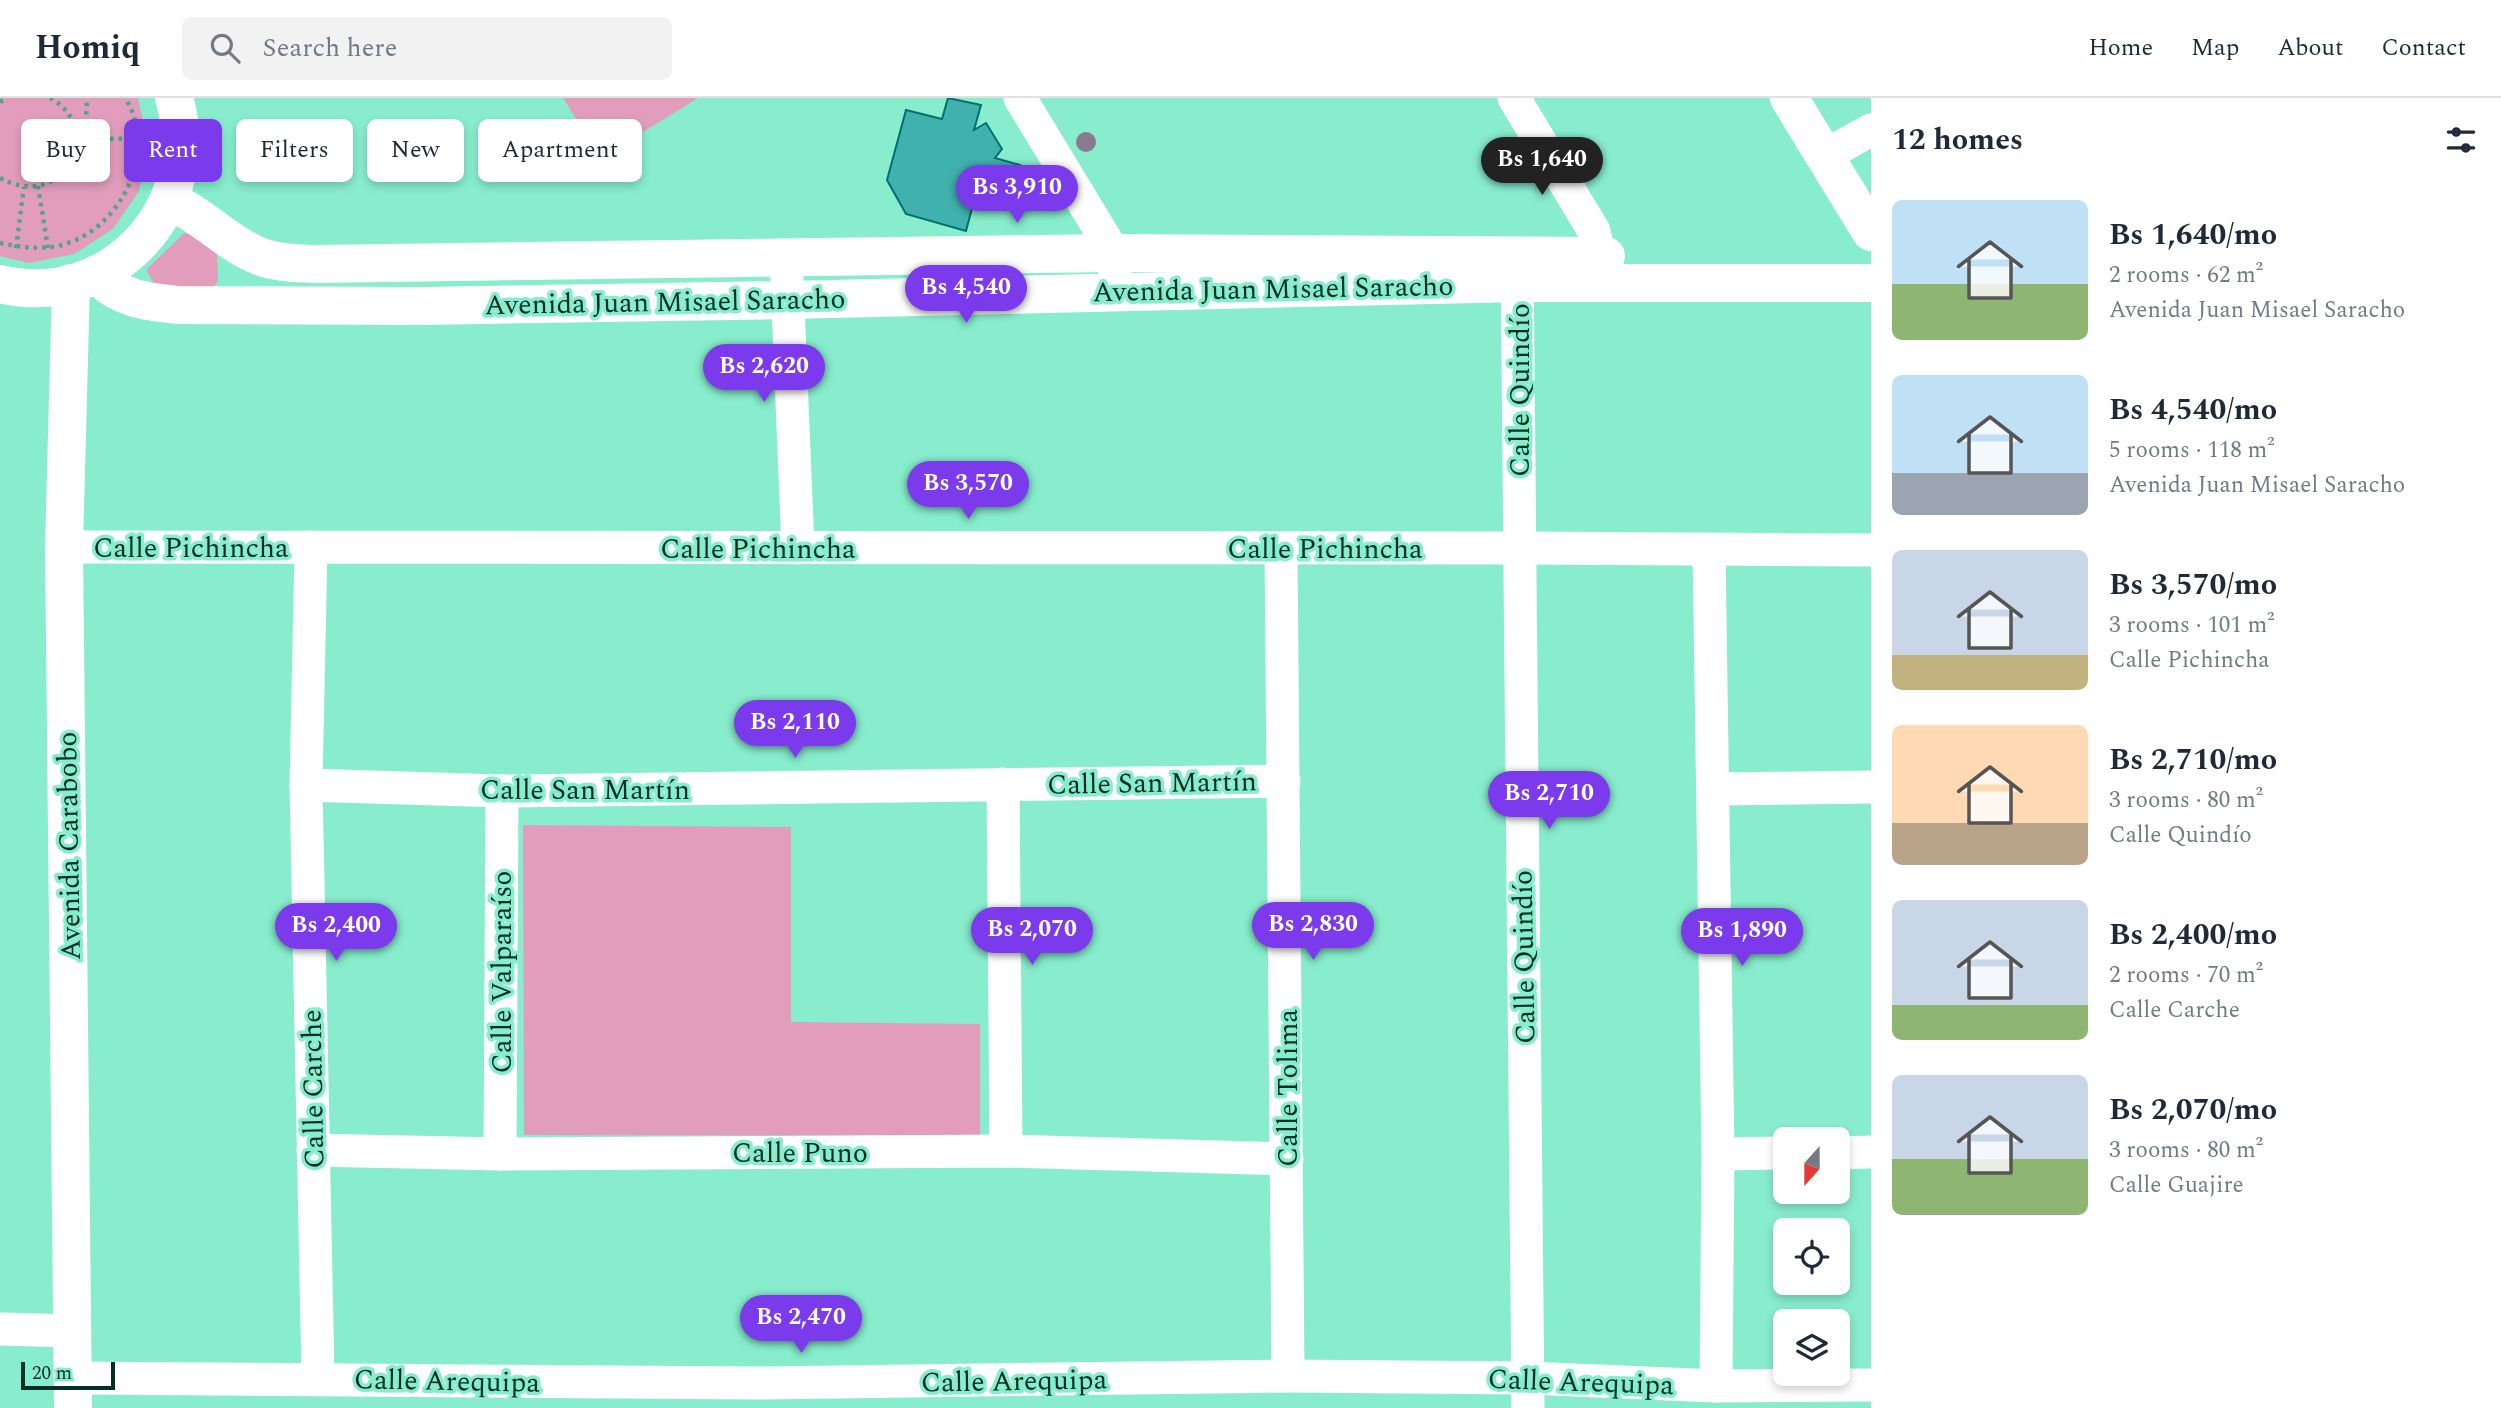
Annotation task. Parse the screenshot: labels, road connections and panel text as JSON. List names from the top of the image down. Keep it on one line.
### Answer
{"streets":{"street":["Avenida Juan Misael Saracho","Calle Quindío","Calle Pichincha","Calle San Martín","Avenida Carabobo","Calle Valparaíso","Calle Tolima","Calle Carche","Calle Puno","Calle Arequipa"]},"crossings":[["Avenida Juan Misael Saracho","Calle Quindío"],["Avenida Juan Misael Saracho","Avenida Carabobo"],["Calle Quindío","Calle Pichincha"],["Calle Quindío","Calle Arequipa"],["Calle Pichincha","Avenida Carabobo"],["Calle Pichincha","Calle Tolima"],["Calle Pichincha","Calle Carche"],["Calle San Martín","Calle Valparaíso"],["Calle San Martín","Calle Tolima"],["Calle San Martín","Calle Carche"],["Avenida Carabobo","Calle Arequipa"],["Calle Valparaíso","Calle Puno"],["Calle Tolima","Calle Puno"],["Calle Tolima","Calle Arequipa"],["Calle Carche","Calle Puno"],["Calle Carche","Calle Arequipa"]],"scale_bar":"20 m","north":"bottom","page":{"header":"Homiq","search":"Search here","nav":["Home","Map","About","Contact"],"heading":"12 homes","chip":["Buy","Rent","Filters","New","Apartment"],"price":["Bs 1,640","Bs 3,910","Bs 4,540","Bs 2,620","Bs 3,570","Bs 2,110","Bs 2,710","Bs 2,830","Bs 2,400","Bs 2,070","Bs 1,890","Bs 2,470"],"list":[{"name":"Bs 1,640/mo","note":"2 rooms · 62 m² · Avenida Juan Misael Saracho"},{"name":"Bs 4,540/mo","note":"5 rooms · 118 m² · Avenida Juan Misael Saracho"},{"name":"Bs 3,570/mo","note":"3 rooms · 101 m² · Calle Pichincha"},{"name":"Bs 2,710/mo","note":"3 rooms · 80 m² · Calle Quindío"},{"name":"Bs 2,400/mo","note":"2 rooms · 70 m² · Calle Carche"},{"name":"Bs 2,070/mo","note":"3 rooms · 80 m² · Calle Guajire"}],"scale":"20 m"}}
